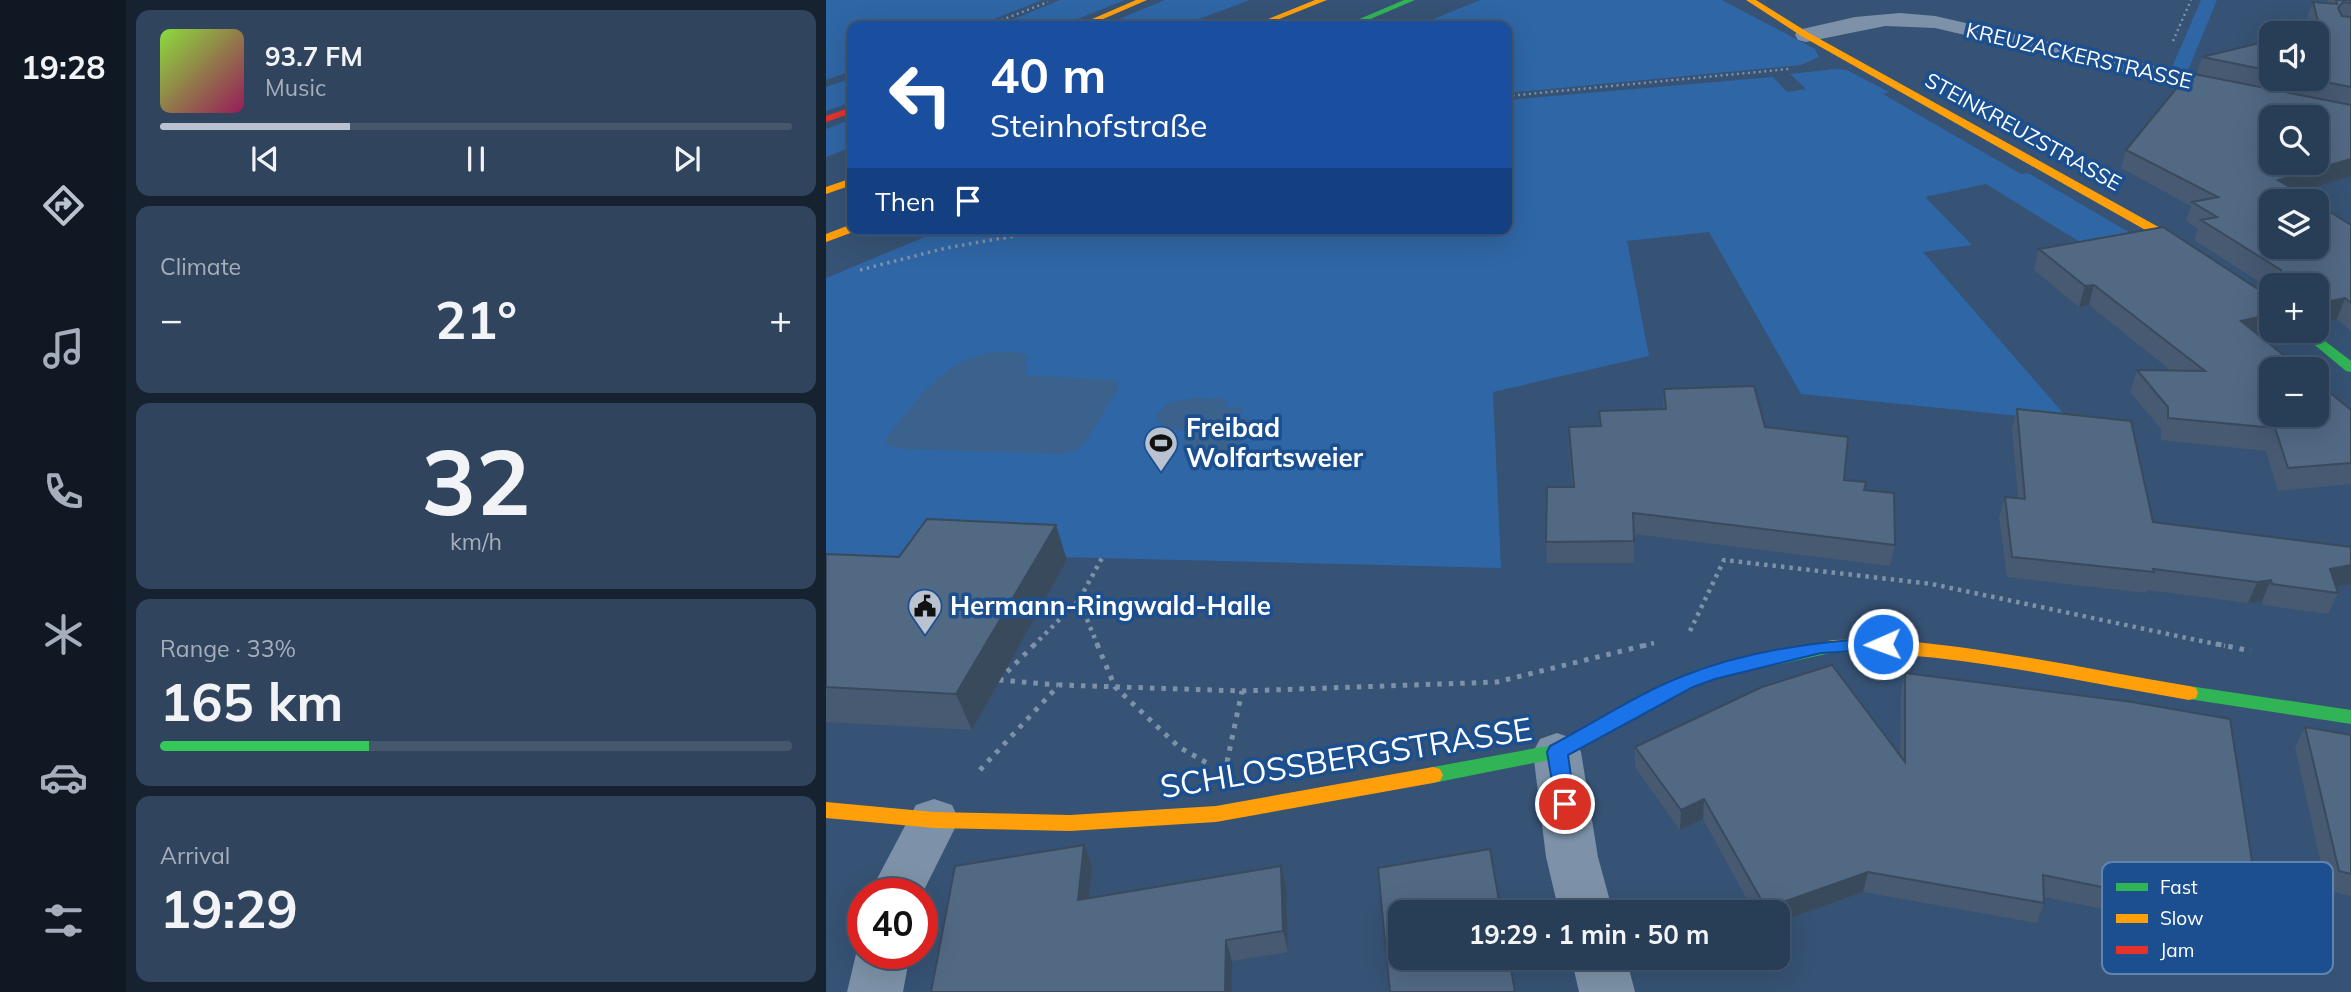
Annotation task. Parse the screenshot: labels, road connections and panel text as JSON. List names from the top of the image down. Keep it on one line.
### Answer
{"streets":{"main road":["STEINKREUZSTRASSE","SCHLOSSBERGSTRASSE"],"street":["KREUZACKERSTRASSE"]},"crossings":[["KREUZACKERSTRASSE","STEINKREUZSTRASSE"]],"places":{"sports":["Freibad Wolfartsweier"],"public building":["Hermann-Ringwald-Halle"]},"legend":["Fast","Slow","Jam"],"page":{"tabs":"19:28","map_buttons":["+","−"],"turn":["40 m","Steinhofstraße"],"song":["93.7 FM","Music"],"then":"Then","tile":["Climate",["32","km/h"],["Range · 33%","165 km"],["Arrival","19:29"]],"heat":["−","21°","+"],"limit":"40","trip":"19:29 · 1 min · 50 m"}}
